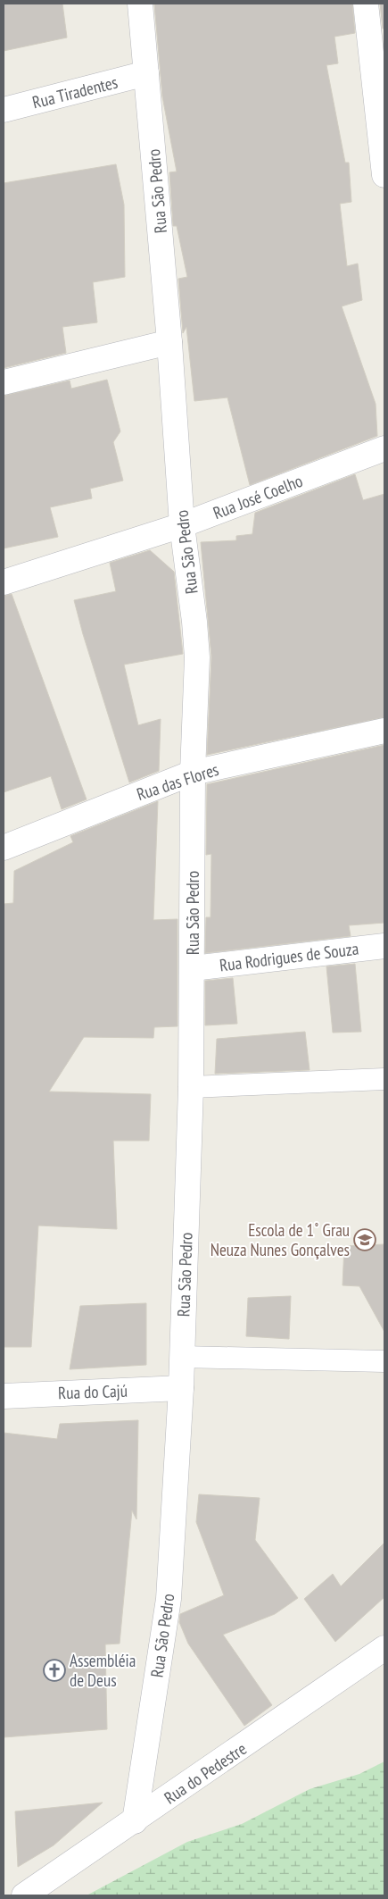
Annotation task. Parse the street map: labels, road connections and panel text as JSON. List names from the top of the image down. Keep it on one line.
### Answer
{"streets":{"street":["Rua Tiradentes","Rua São Pedro","Rua José Coelho","Rua das Flores","Rua Rodrigues de Souza","Rua do Cajú","Rua do Pedestre"]},"crossings":[["Rua Tiradentes","Rua São Pedro"],["Rua São Pedro","Rua José Coelho"],["Rua São Pedro","Rua das Flores"],["Rua São Pedro","Rua Rodrigues de Souza"],["Rua São Pedro","Rua do Cajú"],["Rua São Pedro","Rua do Pedestre"]],"places":{"school or university":["Escola de 1˚ Grau Neuza Nunes Gonçalves"],"church":["Assembléia de Deus"]}}
